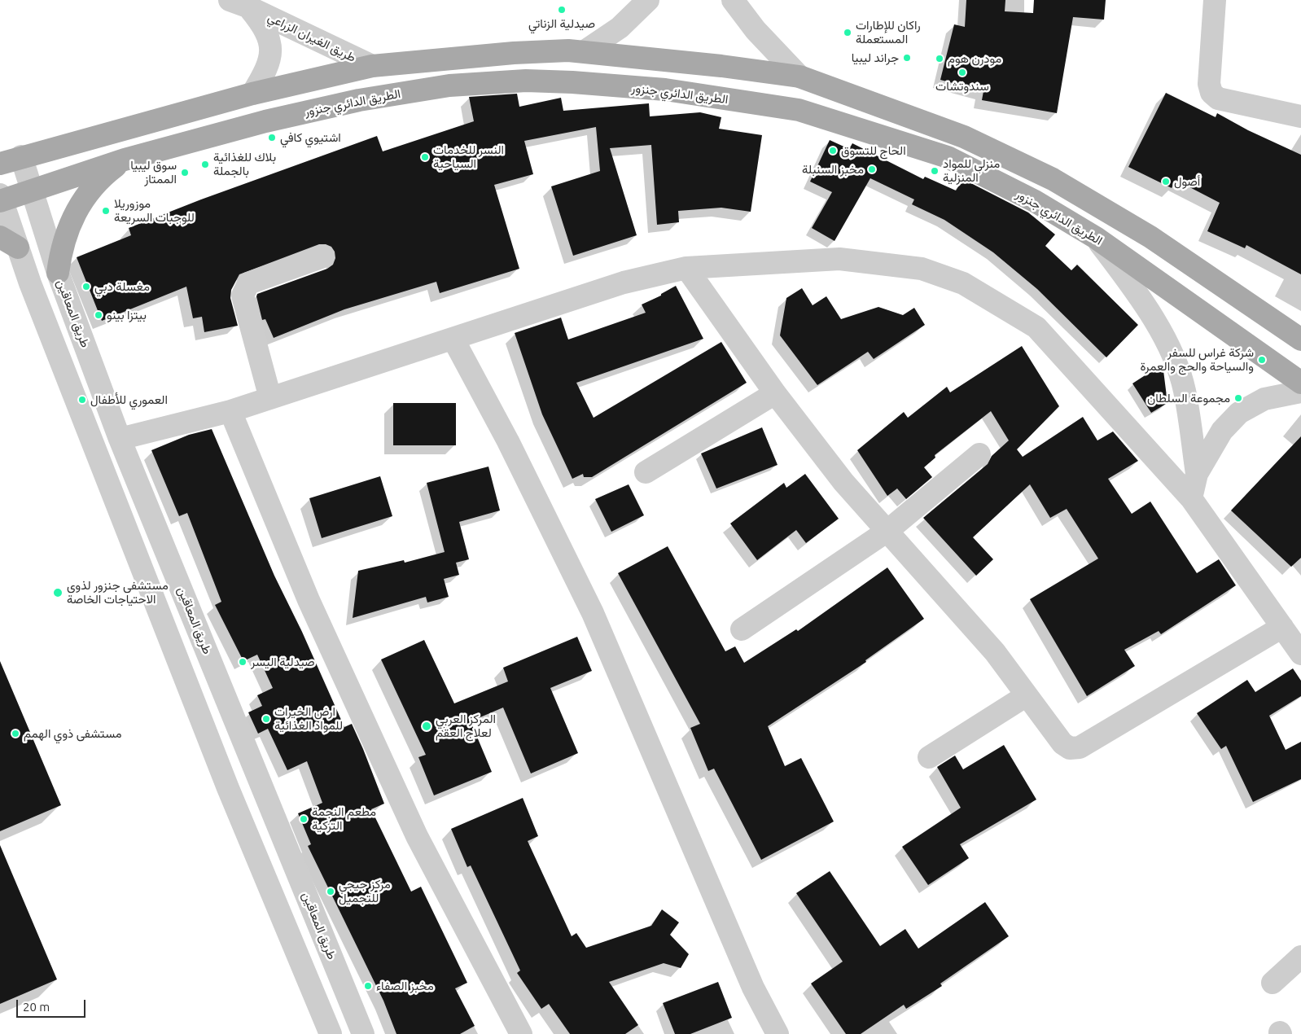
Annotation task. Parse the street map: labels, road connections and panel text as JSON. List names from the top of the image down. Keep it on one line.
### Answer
{"streets":{"main road":["الطريق الدائري جنزور"],"street":["طريق الغيران الزراعي","طريق المعاقين"]},"crossings":[["الطريق الدائري جنزور","طريق المعاقين"]],"places":["صيدلية الزناتي","راكان للإطارات المستعملة","جراند ليبيا","مودرن هوم","سندوتشات","اشتيوي كافي","الحاج للتسوق","النسر للخدمات السياحية","بلاك للغذائية بالجملة","مخبز السنبلة","منزلي للمواد المنزلية","سوق ليبيا الممتاز","أصول","موزوريلا للوجبات السريعة","مغسلة دبي","بيتزا بينو","شركة غراس للسفر والسياحة والحج والعمرة","مجموعة السلطان","العموري للأطفال","مستشفي جنزور لذوي الاحتياجات الخاصة","صيدلية اليسر","ارض الخيرات للمواد الغذائية","المركز العربي لعلاج العقم","مستشفى ذوي الهمم","مطعم النجمة التركية","مركز جيجي للتجميل","مخبز الصفاء"],"scale_bar":"20 m"}
